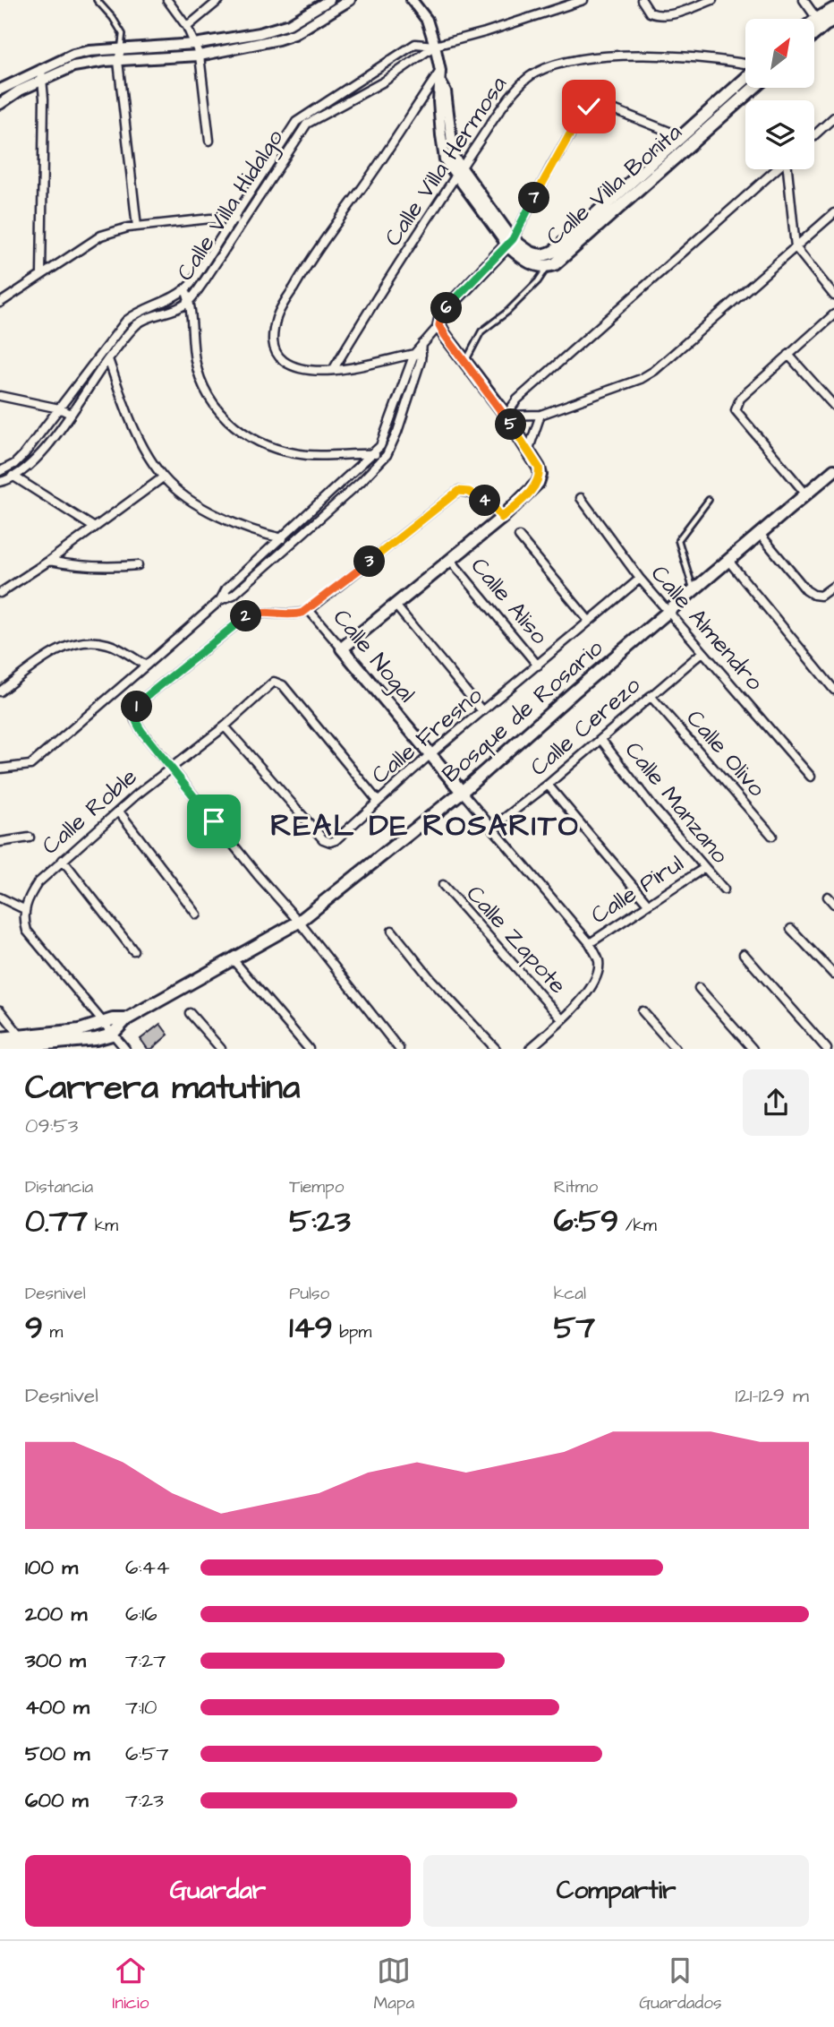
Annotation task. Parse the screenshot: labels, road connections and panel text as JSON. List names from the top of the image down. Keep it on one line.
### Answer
{"streets":{"main road":["Calle Villa Bonita","Calle Nogal","Bosque de Rosario"],"street":["Calle Villa Hermosa","Calle Villa Hidalgo","Calle Aliso","Calle Almendro","Calle Cerezo","Calle Fresno","Calle Olivo","Calle Manzano","Calle Roble","Calle Pirul","Calle Zapote"]},"crossings":[["Calle Villa Hermosa","Calle Villa Bonita"],["Calle Villa Bonita","Calle Villa Hidalgo"],["Calle Aliso","Calle Fresno"],["Calle Almendro","Bosque de Rosario"],["Calle Almendro","Calle Cerezo"],["Calle Almendro","Calle Fresno"],["Calle Nogal","Bosque de Rosario"],["Calle Nogal","Calle Cerezo"],["Calle Nogal","Calle Fresno"],["Calle Nogal","Calle Roble"],["Calle Nogal","Calle Pirul"],["Calle Nogal","Calle Zapote"],["Calle Cerezo","Calle Olivo"],["Calle Cerezo","Calle Manzano"],["Calle Fresno","Calle Roble"],["Calle Manzano","Calle Pirul"]],"districts":["REAL DE ROSARITO"],"north":"top right","page":{"pins":["7","6","5","4","3","2","1"],"heading":["Carrera matutina","09:53"],"stats":[["Distancia","0.77 km"],["Tiempo","5:23"],["Ritmo","6:59 /km"],["Desnivel","9 m"],["Pulso","149 bpm"],["kcal","57"]],"chart":["Desnivel","121–129 m"],"list":[{"name":"100 m","note":"6:44"},{"name":"200 m","note":"6:16"},{"name":"300 m","note":"7:27"},{"name":"400 m","note":"7:10"},{"name":"500 m","note":"6:57"},{"name":"600 m","note":"7:23"}],"buttons":["Guardar","Compartir"],"tabs":["Inicio","Mapa","Guardados"]}}
